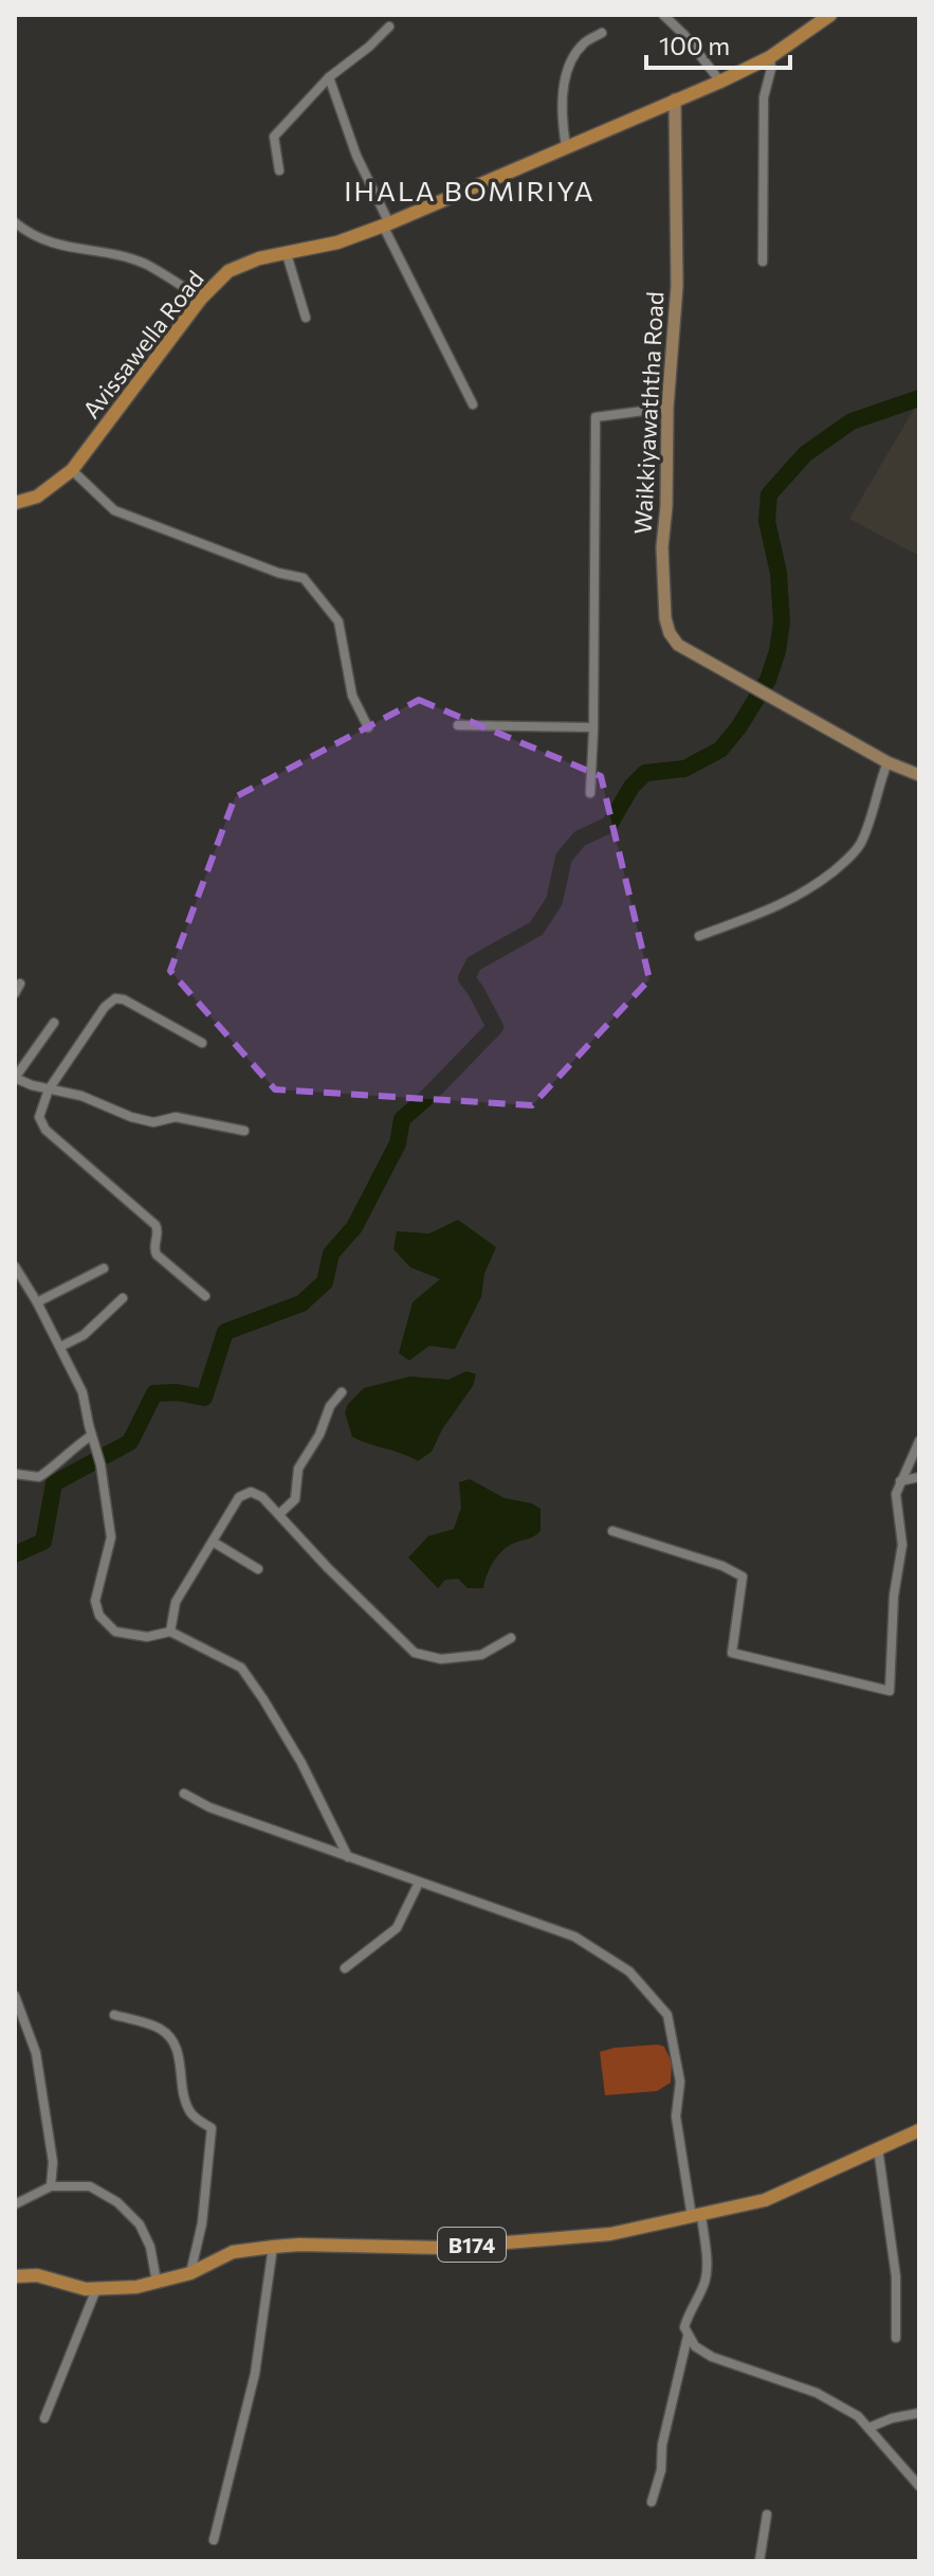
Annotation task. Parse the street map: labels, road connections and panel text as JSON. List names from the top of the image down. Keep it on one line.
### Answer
{"streets":{"main road":["Avissawella Road","B174"],"street":["Waikkiyawaththa Road"]},"crossings":[["Avissawella Road","Waikkiyawaththa Road"]],"districts":["IHALA BOMIRIYA"],"scale_bar":"100 m"}
